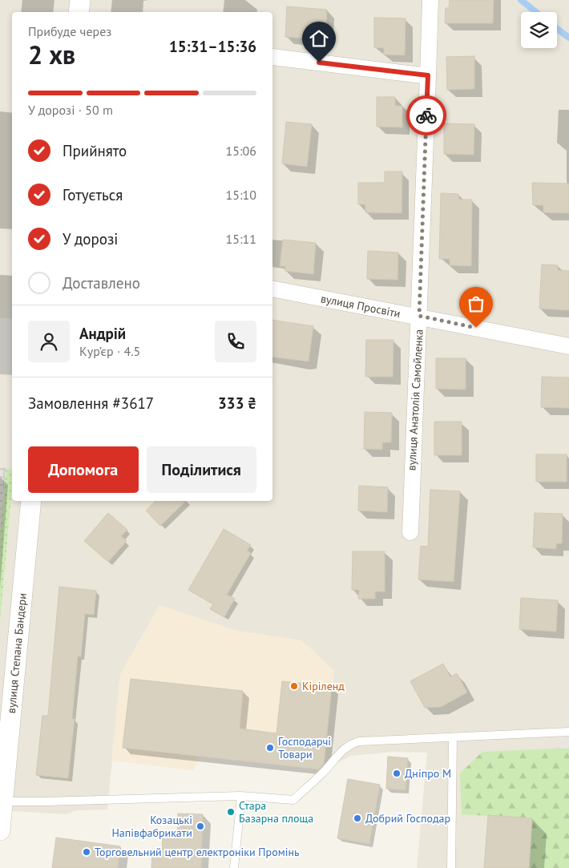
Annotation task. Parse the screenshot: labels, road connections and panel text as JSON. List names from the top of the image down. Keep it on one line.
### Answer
{"streets":{"street":["вулиця Просвіти","вулиця Анатолія Самойленка","вулиця Степана Бандери"]},"crossings":[["вулиця Просвіти","вулиця Анатолія Самойленка"]],"places":["Кіріленд","Господарчі Товари","Дніпро М","Стара Базарна площа","Добрий Господар","Козацькі Напівфабрикати","Торговельний центр електроніки Промінь"],"page":{"heading":["2 хв","Прибуде через","15:31–15:36"],"panel":["Андрій","Кур’єр · 4.5","Замовлення #3617","333 ₴"],"bar":"У дорозі · 50 m","list":[["Прийнято","15:06"],["Готується","15:10"],["У дорозі","15:11"],"Доставлено"],"buttons":["Допомога","Поділитися"]}}
